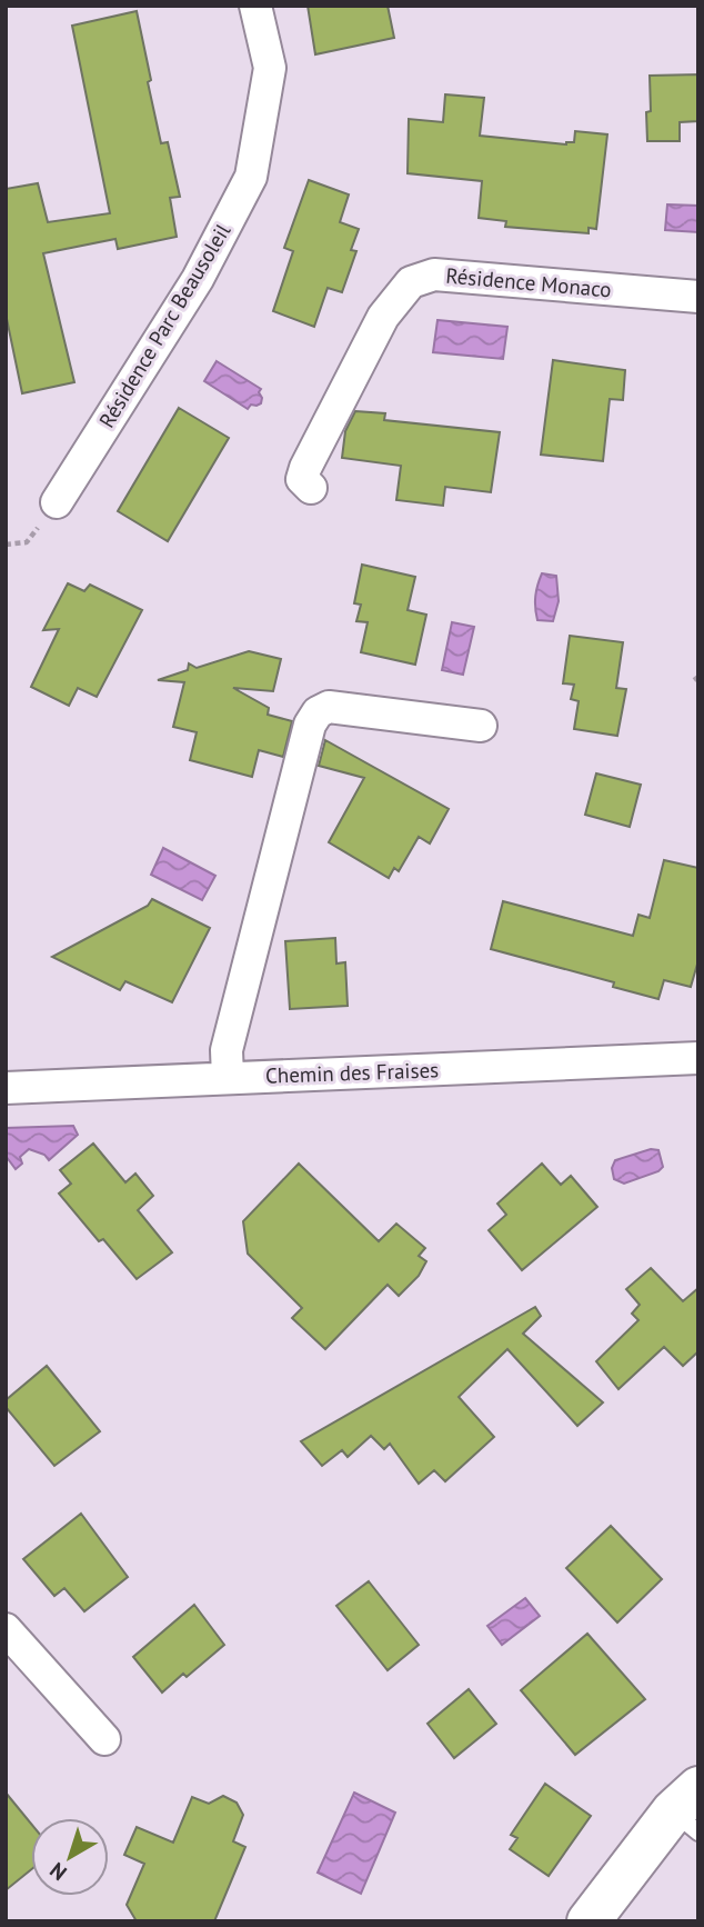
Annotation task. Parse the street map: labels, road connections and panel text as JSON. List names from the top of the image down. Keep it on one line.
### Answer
{"streets":{"street":["Résidence Monaco","Résidence Parc Beausoleil","Chemin des Fraises"]},"north":"bottom left"}
